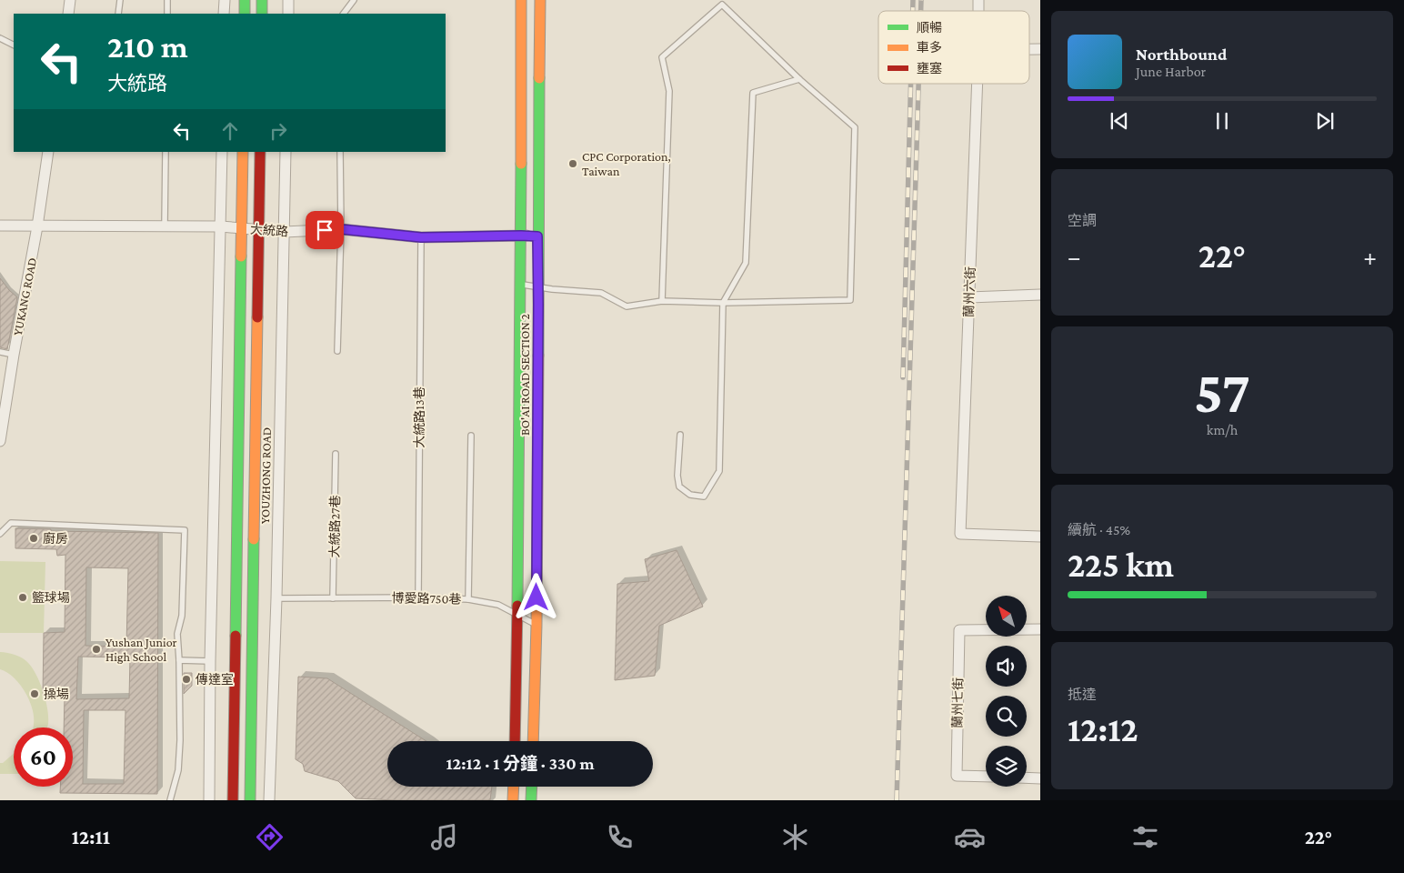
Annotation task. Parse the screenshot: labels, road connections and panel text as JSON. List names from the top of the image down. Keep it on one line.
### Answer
{"streets":{"main road":["BO'AI ROAD SECTION 2","YOUZHONG ROAD"],"street":["大統路","蘭州六街","YUKANG ROAD","蘭州七街"],"lane":["大統路13巷","大統路27巷","博愛路750巷"]},"crossings":[["大統路","YUKANG ROAD"],["大統路","BO'AI ROAD SECTION 2"],["大統路","大統路13巷"],["大統路","YOUZHONG ROAD"],["BO'AI ROAD SECTION 2","博愛路750巷"],["大統路13巷","博愛路750巷"],["YOUZHONG ROAD","博愛路750巷"],["大統路27巷","博愛路750巷"]],"places":["CPC Corporation, Taiwan","廚房","籃球場","Yushan Junior High School","傳達室","操場"],"legend":["順暢","車多","壅塞"],"north":"top left","page":{"turn":["210 m","大統路"],"song":["Northbound","June Harbor"],"tile":["空調",["57","km/h"],["續航 · 45%","225 km"],["抵達","12:12"]],"heat":["−","22°","+"],"limit":"60","trip":"12:12 · 1 分鐘 · 330 m","tabs":["12:11","22°"]}}
